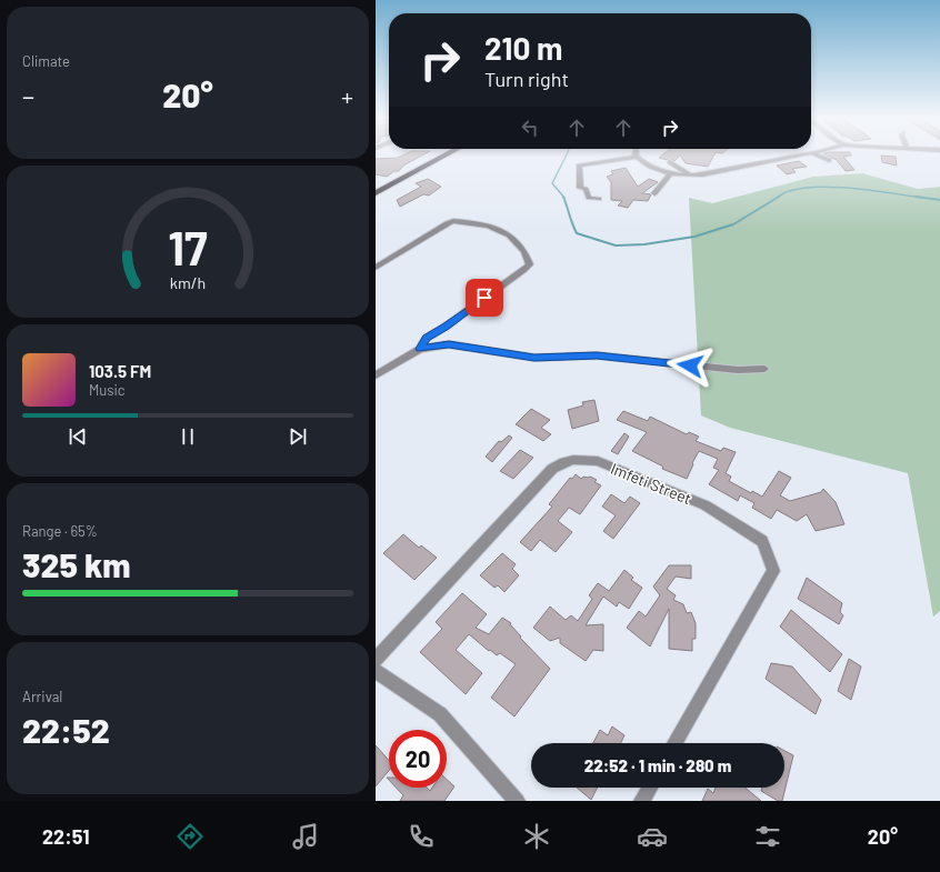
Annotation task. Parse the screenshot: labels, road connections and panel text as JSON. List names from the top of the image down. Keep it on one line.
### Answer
{"streets":{"street":["Imfeti Street"]},"page":{"tile":["Climate",["Range · 65%","325 km"],["Arrival","22:52"]],"turn":["210 m","Turn right"],"heat":["−","20°","+"],"song":["103.5 FM","Music"],"limit":"20","trip":"22:52 · 1 min · 280 m","tabs":["22:51","20°"],"gauge":["17","km/h"]}}
